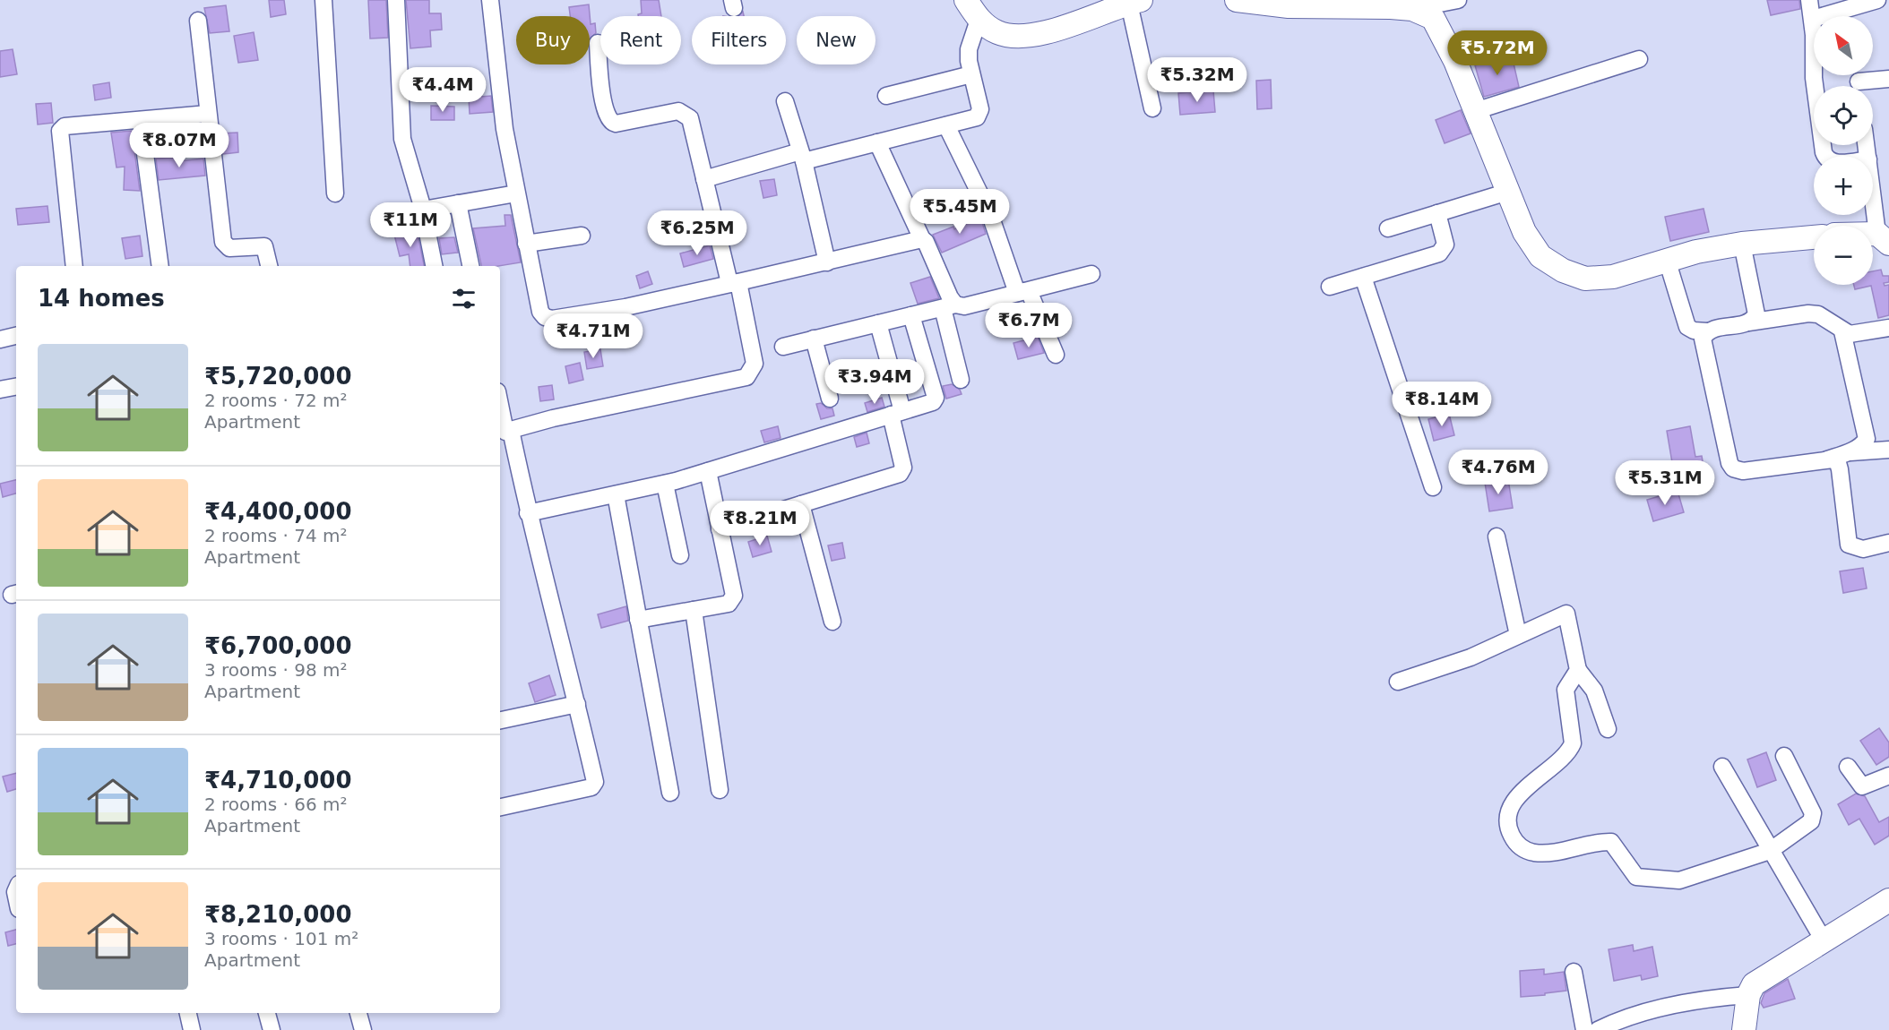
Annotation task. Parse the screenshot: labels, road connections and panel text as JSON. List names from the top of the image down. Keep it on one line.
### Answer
{"north":"top left","page":{"map_buttons":["+","−"],"chip":["Buy","Rent","Filters","New"],"price":["₹5.72M","₹5.32M","₹4.4M","₹8.07M","₹5.45M","₹11M","₹6.25M","₹6.7M","₹4.71M","₹3.94M","₹8.14M","₹4.76M","₹5.31M","₹8.21M"],"heading":"14 homes","list":[{"name":"₹5,720,000","note":"2 rooms · 72 m² · Apartment"},{"name":"₹4,400,000","note":"2 rooms · 74 m² · Apartment"},{"name":"₹6,700,000","note":"3 rooms · 98 m² · Apartment"},{"name":"₹4,710,000","note":"2 rooms · 66 m² · Apartment"},{"name":"₹8,210,000","note":"3 rooms · 101 m² · Apartment"}]}}
